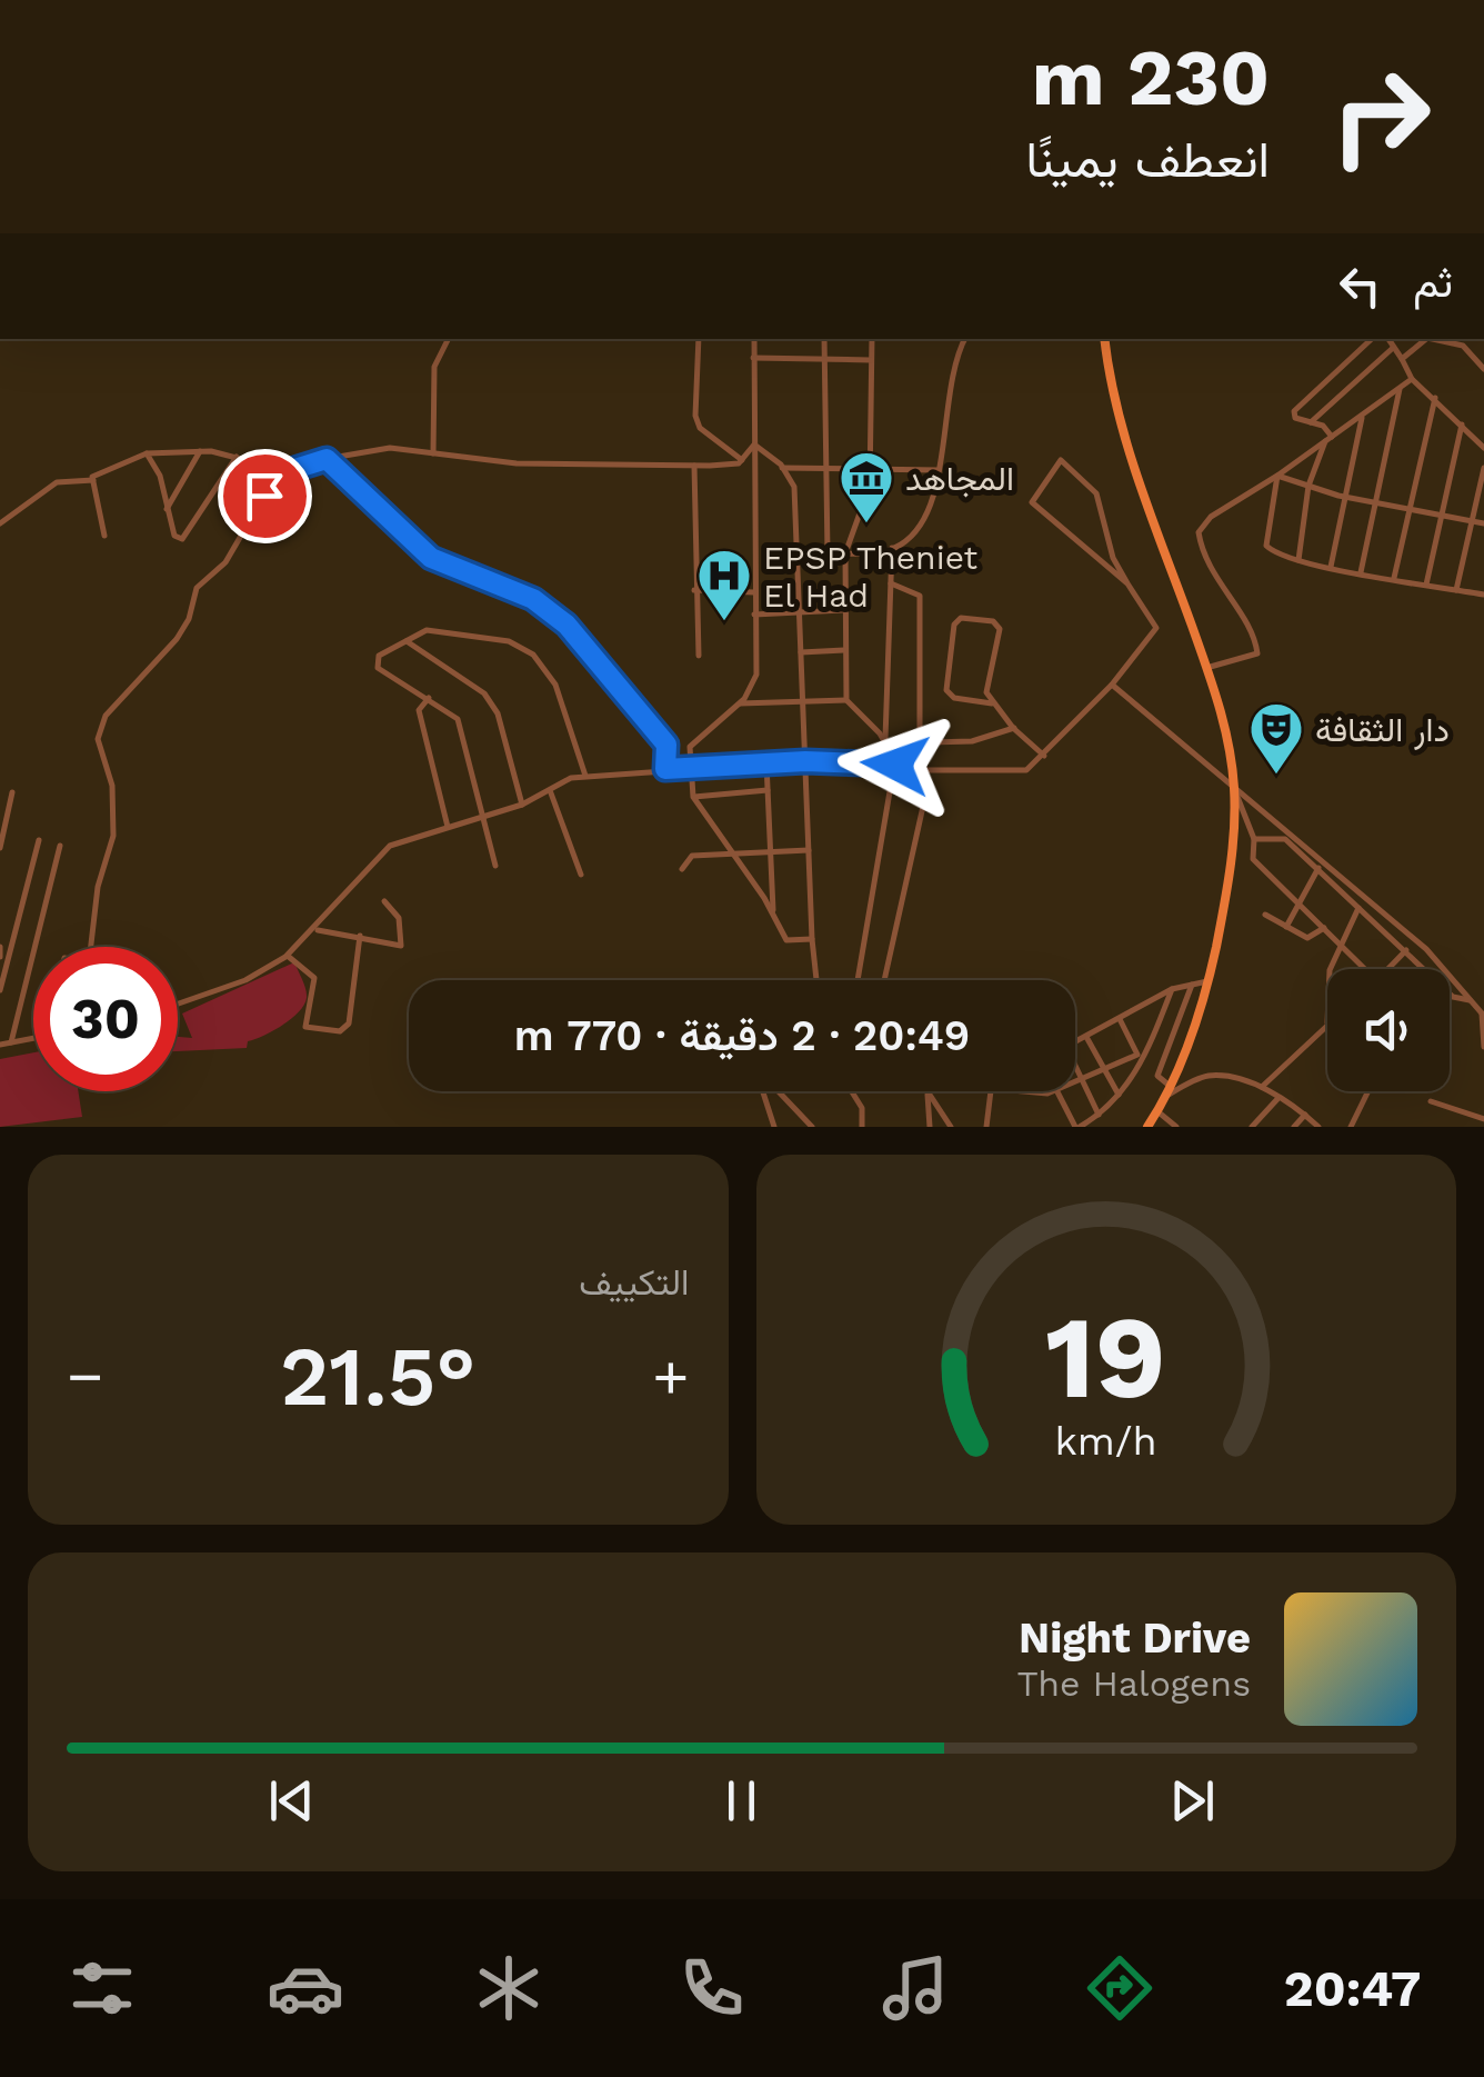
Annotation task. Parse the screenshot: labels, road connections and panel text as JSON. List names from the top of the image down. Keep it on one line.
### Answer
{"places":{"museum":["المجاهد"],"hospital":["EPSP Theniet El Had"],"theatre":["دار الثقافة"]},"page":{"turn":["230 m","انعطف يمينًا"],"then":"ثم","limit":"30","trip":"20:49 · 2 دقيقة · 770 m","tile":"التكييف","heat":["−","21.5°","+"],"song":["Night Drive","The Halogens"],"tabs":"20:47","gauge":["19","km/h"]}}
